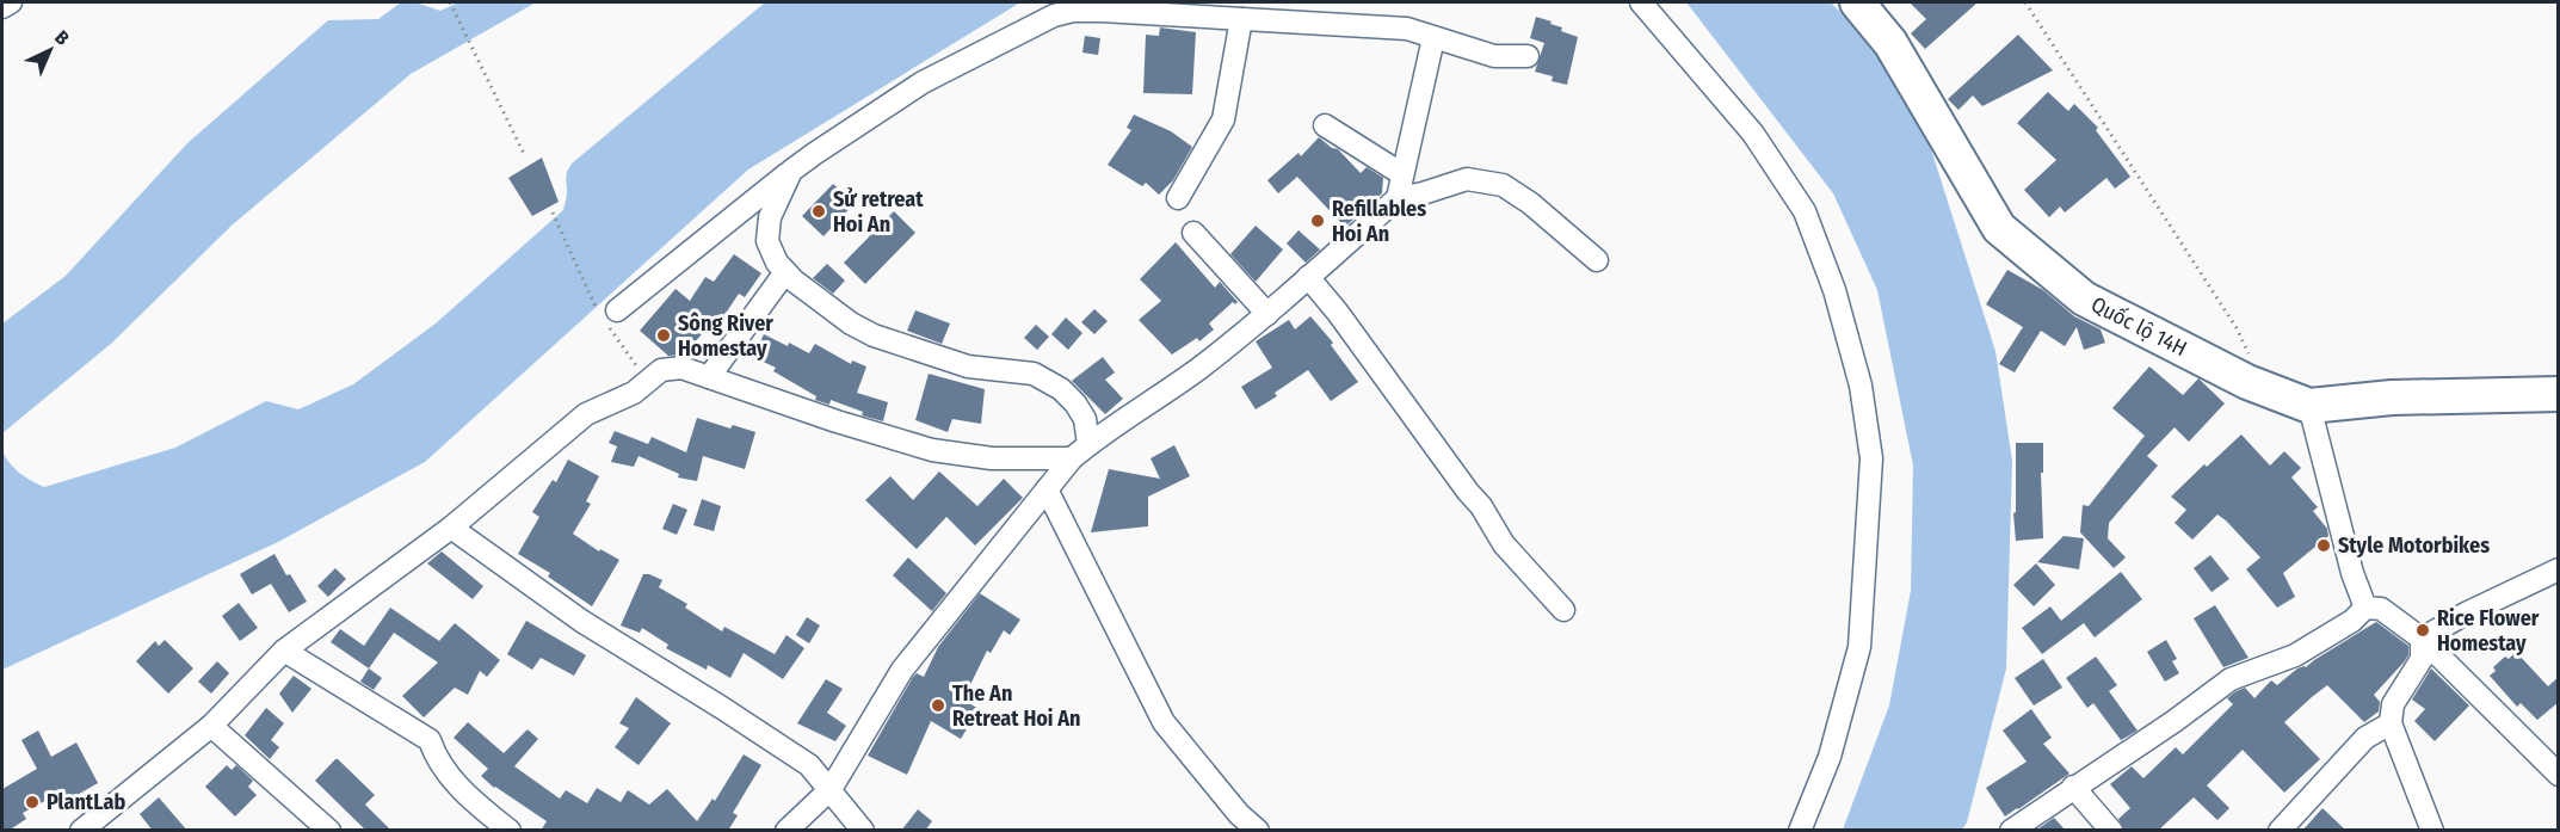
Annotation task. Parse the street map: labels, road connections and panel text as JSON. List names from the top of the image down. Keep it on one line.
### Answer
{"streets":{"main road":["Quốc lộ 14H"]},"places":["Sử retreat Hoi An","Refillables Hoi An","Sông River Homestay","Style Motorbikes","Rice Flower Homestay","The An Retreat Hoi An","PlantLab"],"north":"top right"}
